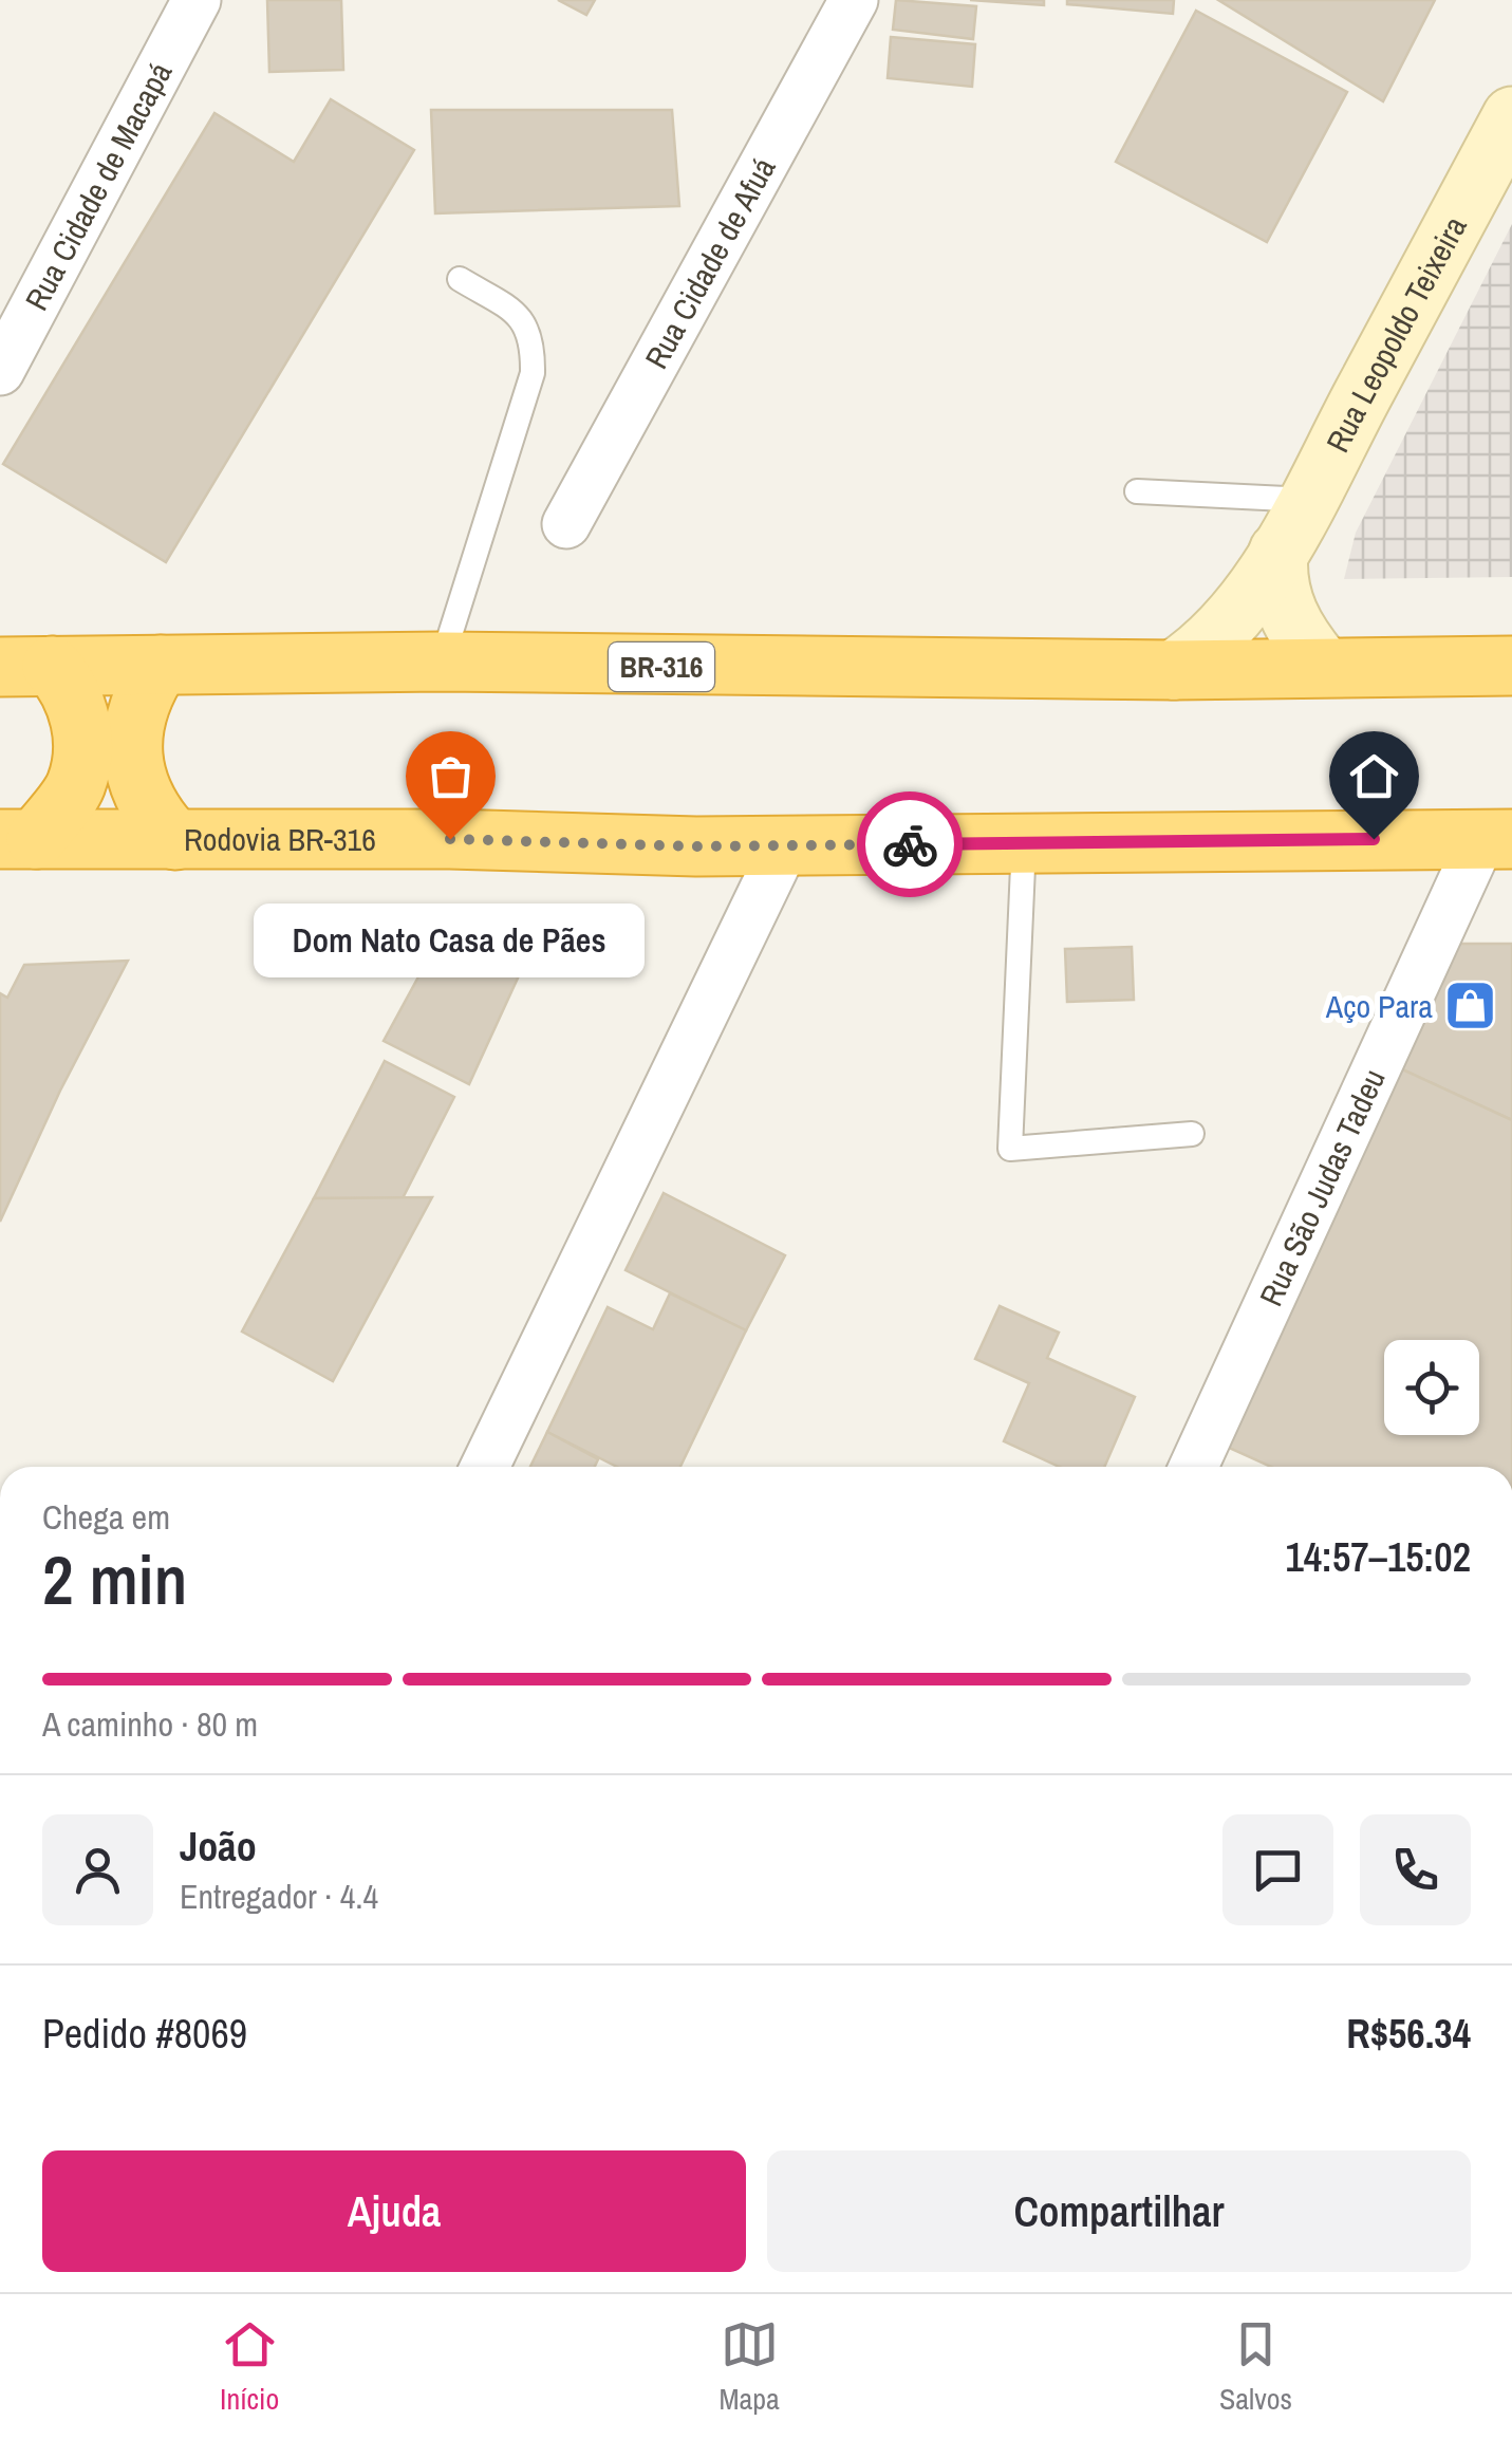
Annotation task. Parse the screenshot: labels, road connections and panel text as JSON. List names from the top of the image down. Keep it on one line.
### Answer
{"streets":{"highway":["BR-316","Rodovia BR-316"],"main road":["Rua Leopoldo Teixeira"],"street":["Rua Cidade de Macapá","Rua Cidade de Afuá","Rua São Judas Tadeu"]},"crossings":[["Rua Leopoldo Teixeira","BR-316"],["Rodovia BR-316","Rua São Judas Tadeu"]],"places":{"other":["Dom Nato Casa de Pães"],"shop":["Aço Para"]},"page":{"bubble":"Dom Nato Casa de Pães","heading":["2 min","Chega em","14:57–15:02"],"panel":["João","Entregador · 4.4","Pedido #8069","R$56.34"],"bar":"A caminho · 80 m","buttons":["Ajuda","Compartilhar"],"tabs":["Início","Mapa","Salvos"]}}
